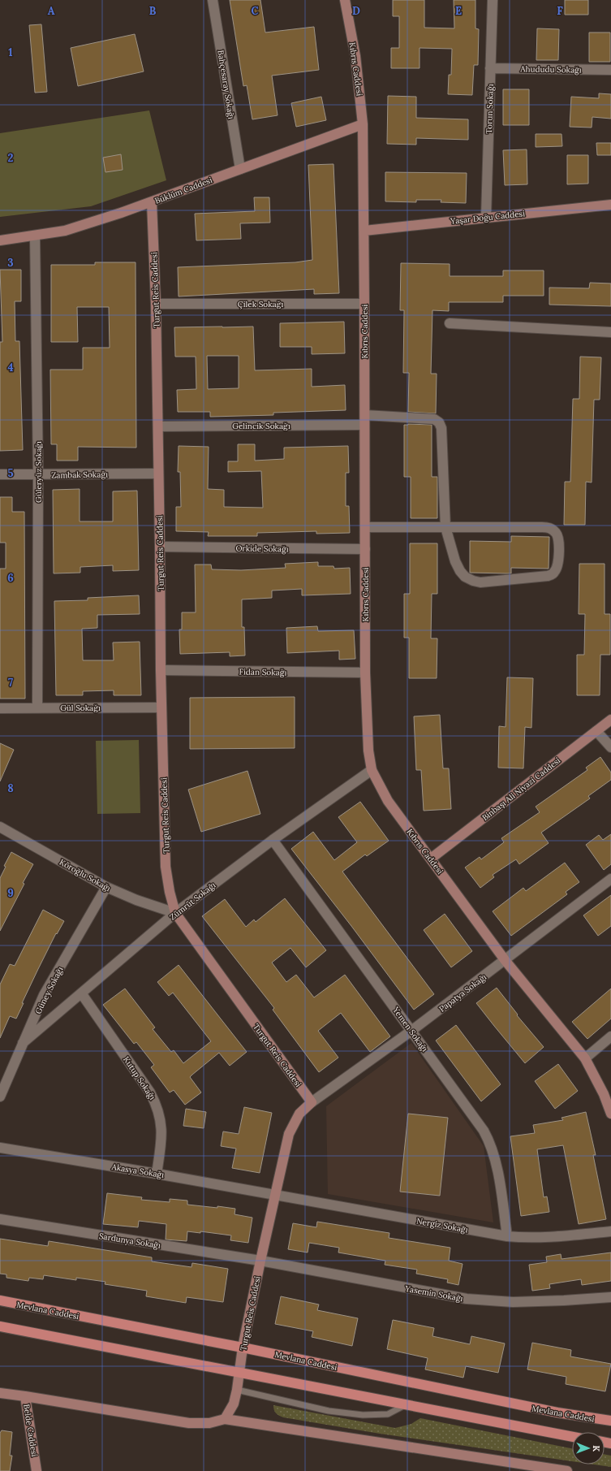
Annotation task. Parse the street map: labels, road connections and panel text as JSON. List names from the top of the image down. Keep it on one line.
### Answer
{"streets":{"main road":["Mevlana Caddesi"],"street":["Kıbrıs Caddesi","Ahududu Sokağı","Bahçesaray Sokağı","Torun Sokağı","Büklüm Caddesi","Yaşar Doğu Caddesi","Turgut Reis Caddesi","Çilek Sokağı","Gelincik Sokağı","Güleryüz Sokağı","Zambak Sokağı","Orkide Sokağı","Fidan Sokağı","Gül Sokağı","Binbaşı Ali Niyazi Caddesi","Köroğlu Sokağı","Zümrüt Sokağı","Güney Sokağı","Papatya Sokağı","Yemen Sokağı","Kutup Sokağı","Akasya Sokağı","Nergiz Sokağı","Sardunya Sokağı","Yasemin Sokağı","Belde Caddesi"]},"crossings":[["Kıbrıs Caddesi","Büklüm Caddesi"],["Kıbrıs Caddesi","Yaşar Doğu Caddesi"],["Kıbrıs Caddesi","Çilek Sokağı"],["Kıbrıs Caddesi","Gelincik Sokağı"],["Kıbrıs Caddesi","Orkide Sokağı"],["Kıbrıs Caddesi","Fidan Sokağı"],["Kıbrıs Caddesi","Binbaşı Ali Niyazi Caddesi"],["Kıbrıs Caddesi","Zümrüt Sokağı"],["Kıbrıs Caddesi","Papatya Sokağı"],["Ahududu Sokağı","Torun Sokağı"],["Bahçesaray Sokağı","Büklüm Caddesi"],["Torun Sokağı","Yaşar Doğu Caddesi"],["Büklüm Caddesi","Turgut Reis Caddesi"],["Büklüm Caddesi","Güleryüz Sokağı"],["Turgut Reis Caddesi","Çilek Sokağı"],["Turgut Reis Caddesi","Gelincik Sokağı"],["Turgut Reis Caddesi","Zambak Sokağı"],["Turgut Reis Caddesi","Orkide Sokağı"],["Turgut Reis Caddesi","Fidan Sokağı"],["Turgut Reis Caddesi","Gül Sokağı"],["Turgut Reis Caddesi","Köroğlu Sokağı"],["Turgut Reis Caddesi","Zümrüt Sokağı"],["Turgut Reis Caddesi","Papatya Sokağı"],["Turgut Reis Caddesi","Akasya Sokağı"],["Turgut Reis Caddesi","Nergiz Sokağı"],["Turgut Reis Caddesi","Sardunya Sokağı"],["Turgut Reis Caddesi","Yasemin Sokağı"],["Turgut Reis Caddesi","Mevlana Caddesi"],["Güleryüz Sokağı","Zambak Sokağı"],["Güleryüz Sokağı","Gül Sokağı"],["Köroğlu Sokağı","Zümrüt Sokağı"],["Köroğlu Sokağı","Güney Sokağı"],["Zümrüt Sokağı","Güney Sokağı"],["Zümrüt Sokağı","Yemen Sokağı"],["Zümrüt Sokağı","Kutup Sokağı"],["Papatya Sokağı","Yemen Sokağı"],["Yemen Sokağı","Nergiz Sokağı"],["Kutup Sokağı","Akasya Sokağı"],["Akasya Sokağı","Nergiz Sokağı"],["Sardunya Sokağı","Yasemin Sokağı"]],"north":"right","grid":{"columns":["A","B","C","D","E","F"],"rows":["1","2","3","4","5","6","7","8","9"]}}
